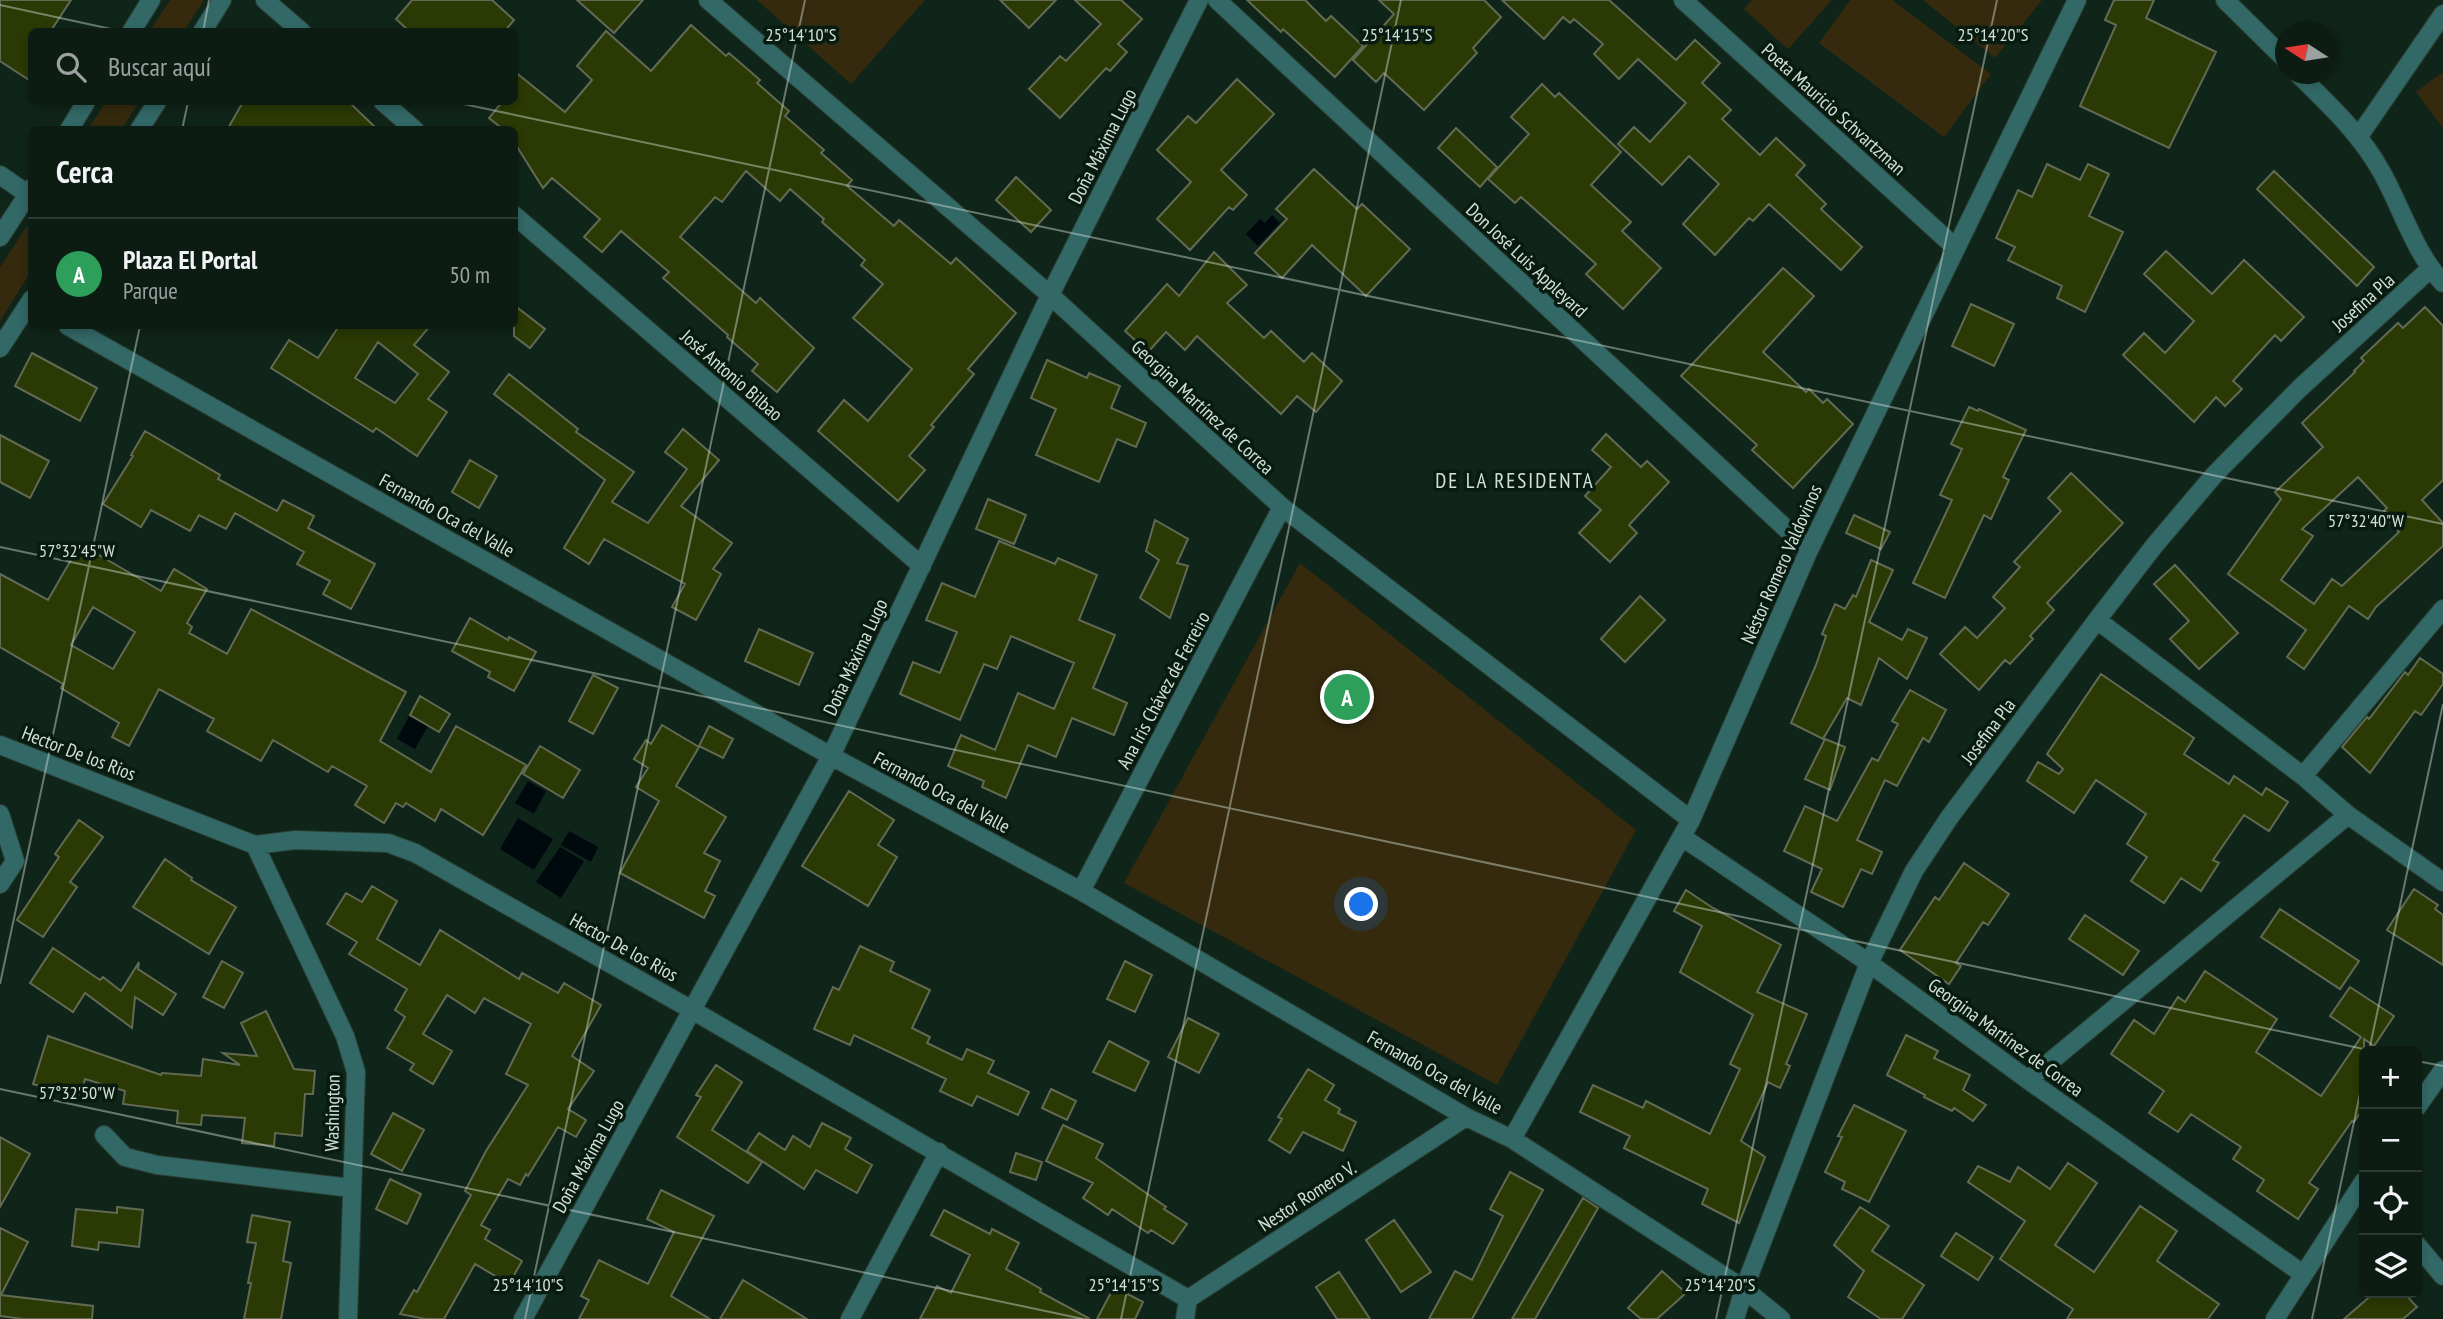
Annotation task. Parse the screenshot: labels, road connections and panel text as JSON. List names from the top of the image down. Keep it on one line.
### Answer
{"streets":{"street":["Poeta Mauricio Schvartzman","Doña Máxima Lugo","Don José Luis Appleyard","Josefina Pla","José Antonio Bilbao","Georgina Martínez de Correa","Fernando Oca del Valle","Néstor Romero Valdovinos","Ana Iris Chávez de Ferreiro","Hector De los Rios","Washington","Nestor Romero V."]},"crossings":[["Poeta Mauricio Schvartzman","Néstor Romero Valdovinos"],["Doña Máxima Lugo","José Antonio Bilbao"],["Doña Máxima Lugo","Georgina Martínez de Correa"],["Doña Máxima Lugo","Fernando Oca del Valle"],["Doña Máxima Lugo","Hector De los Rios"],["Don José Luis Appleyard","Néstor Romero Valdovinos"],["Josefina Pla","Georgina Martínez de Correa"],["Josefina Pla","Fernando Oca del Valle"],["Georgina Martínez de Correa","Néstor Romero Valdovinos"],["Georgina Martínez de Correa","Ana Iris Chávez de Ferreiro"],["Fernando Oca del Valle","Néstor Romero Valdovinos"],["Fernando Oca del Valle","Ana Iris Chávez de Ferreiro"],["Fernando Oca del Valle","Nestor Romero V."],["Hector De los Rios","Washington"],["Hector De los Rios","Nestor Romero V."]],"districts":["DE LA RESIDENTA"],"north":"left","page":{"search":"Buscar aquí","heading":"Cerca","list":[{"mark":"A","name":"Plaza El Portal","note":"Parque","value":"50 m"}],"pins":"A","map_buttons":["+","−"]},"coordinates":["25°14'10\"S","25°14'15\"S","25°14'20\"S","57°32'40\"W","57°32'45\"W","57°32'50\"W"]}
